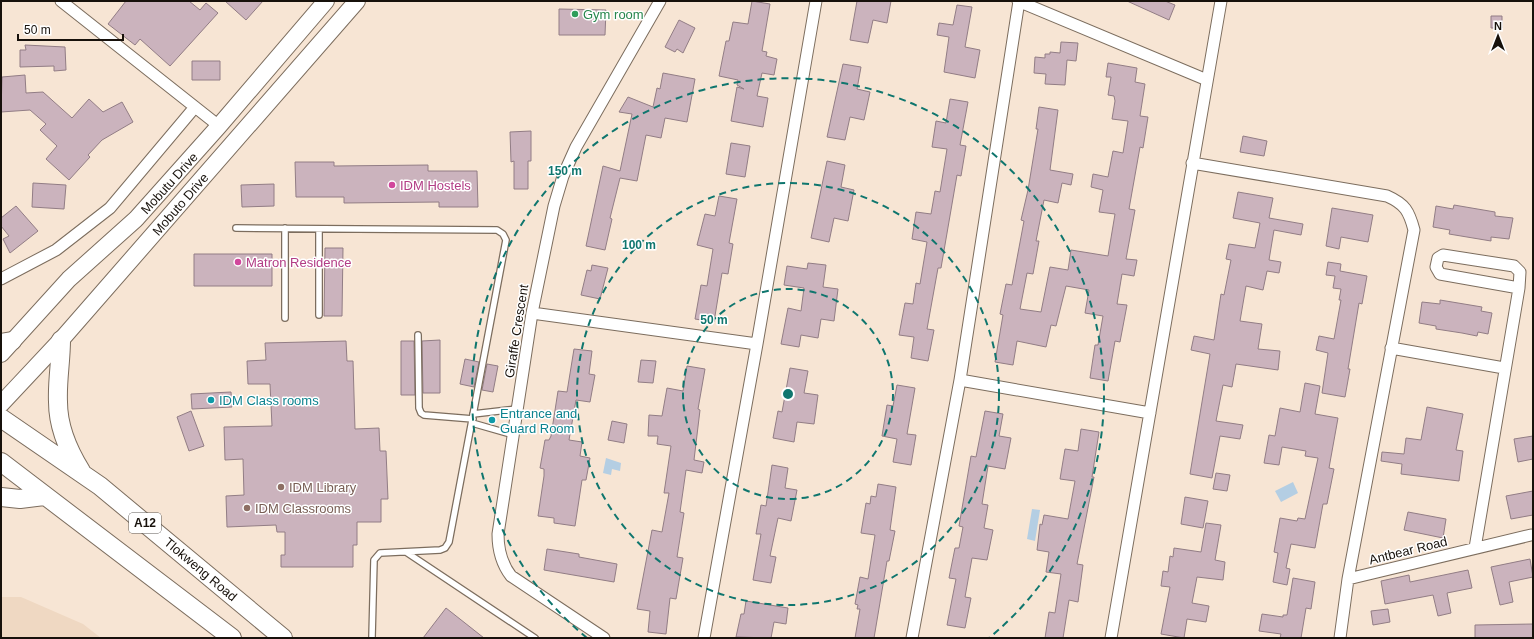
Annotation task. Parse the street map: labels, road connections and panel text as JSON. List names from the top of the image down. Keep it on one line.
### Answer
{"streets":{"main road":["Mobutu Drive","Mobuto Drive","A12","Tlokweng Road"],"street":["Giraffe Crescent","Antbear Road"]},"places":["Gym room","IDM Hostels","Matron Residence","IDM Class rooms","Entrance and Guard Room","IDM Library","IDM Classrooms"],"scale_bar":"50 m","north":"top","rings":["150 m","100 m","50 m"]}
